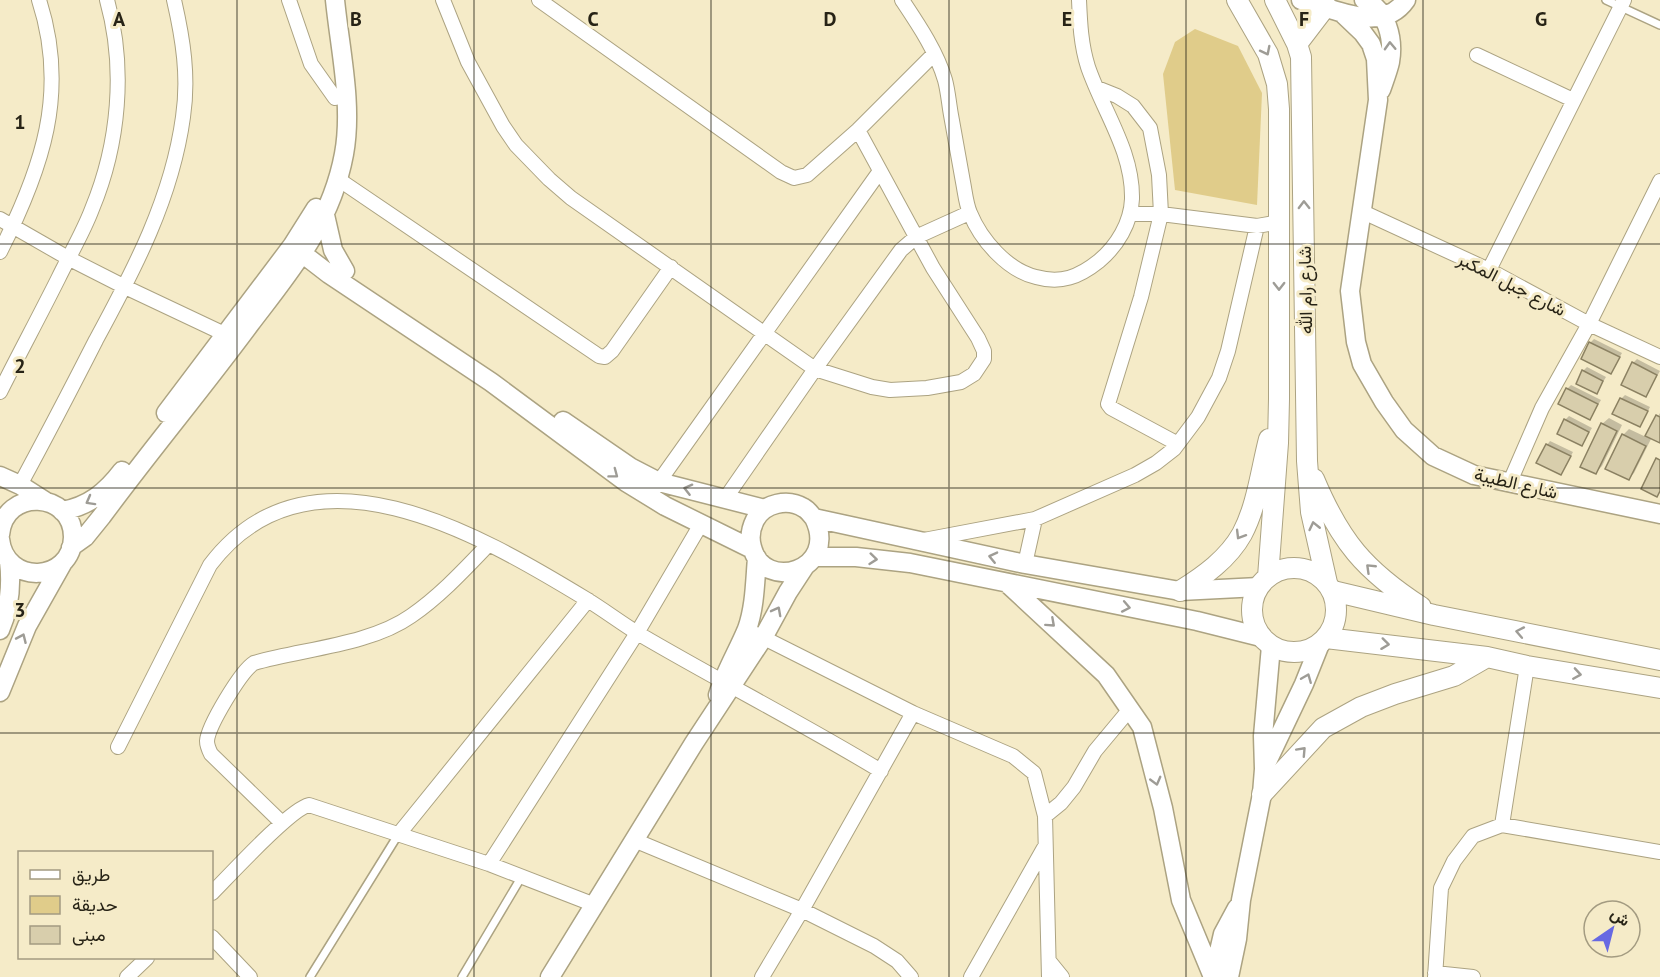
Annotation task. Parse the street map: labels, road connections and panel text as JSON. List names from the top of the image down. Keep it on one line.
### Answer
{"streets":{"main road":["شارع رام الله"],"street":["شارع جبل المكبر","شارع الطيبة"]},"crossings":[["شارع جبل المكبر","شارع الطيبة"]],"legend":["طريق","حديقة","مبنى"],"north":"top right","grid":{"columns":["A","B","C","D","E","F","G"],"rows":["1","2","3"]}}
